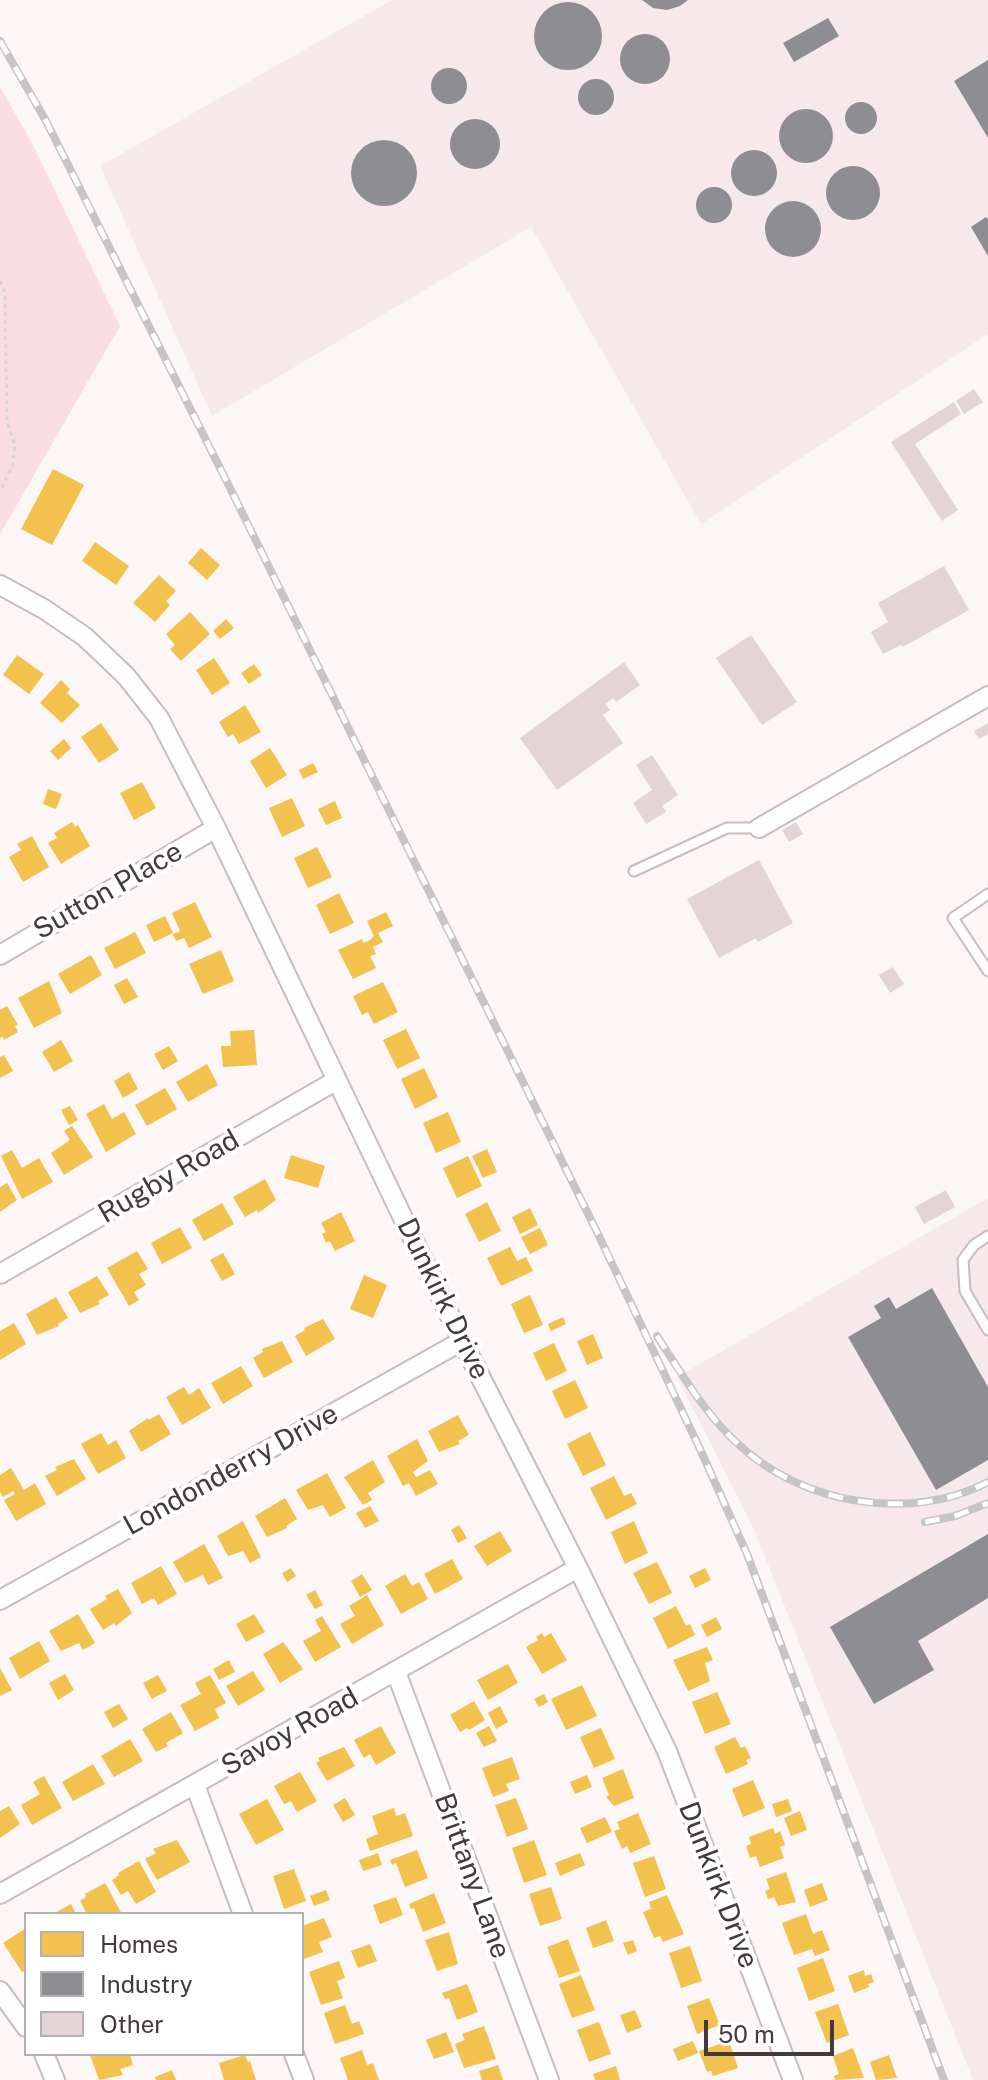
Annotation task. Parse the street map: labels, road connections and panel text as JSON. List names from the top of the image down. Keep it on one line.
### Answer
{"streets":{"street":["Sutton Place","Rugby Road","Dunkirk Drive","Londonderry Drive","Savoy Road","Brittany Lane"]},"crossings":[["Sutton Place","Dunkirk Drive"],["Rugby Road","Dunkirk Drive"],["Dunkirk Drive","Londonderry Drive"],["Dunkirk Drive","Savoy Road"],["Savoy Road","Brittany Lane"]],"legend":["Homes","Industry","Other"],"scale_bar":"50 m"}
